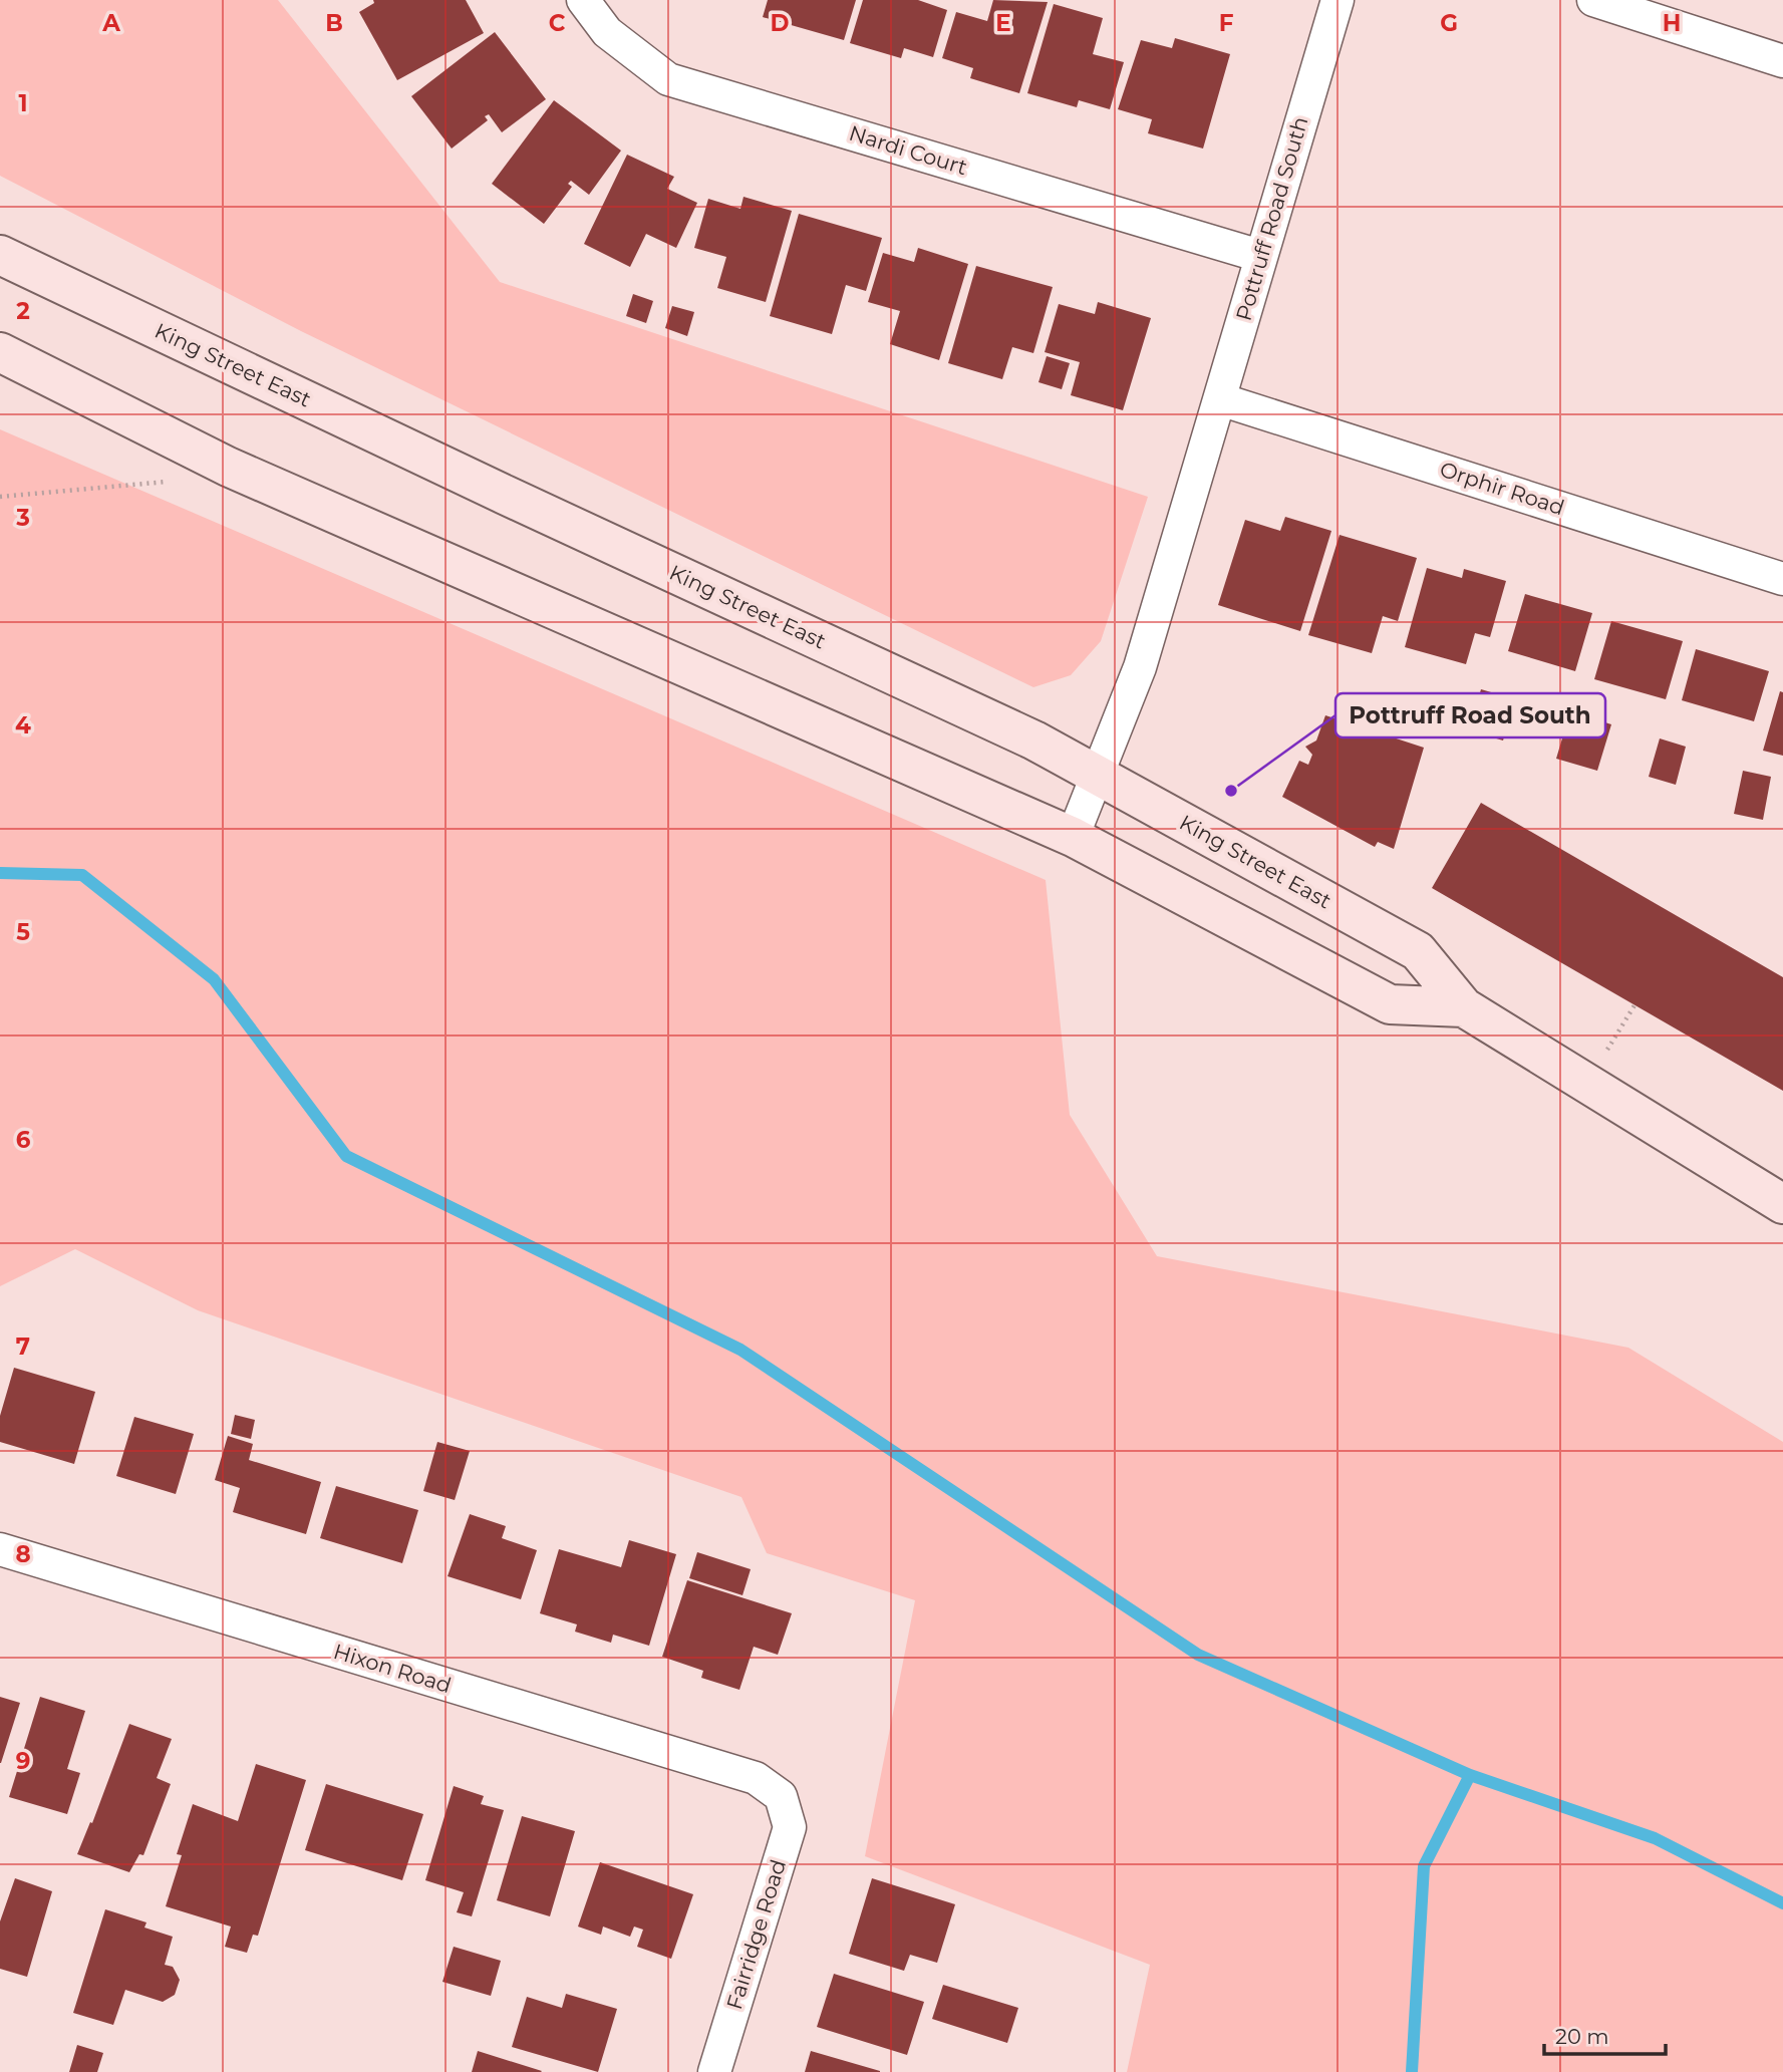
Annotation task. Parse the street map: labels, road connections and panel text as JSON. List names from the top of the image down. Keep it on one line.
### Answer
{"streets":{"main road":["King Street East"],"street":["Nardi Court","Pottruff Road South","Orphir Road","Hixon Road","Fairridge Road"]},"crossings":[["Nardi Court","Pottruff Road South"],["Pottruff Road South","King Street East"],["Pottruff Road South","Orphir Road"],["Hixon Road","Fairridge Road"]],"places":["Pottruff Road South"],"scale_bar":"20 m","grid":{"columns":["A","B","C","D","E","F","G","H"],"rows":["1","2","3","4","5","6","7","8","9"]}}
